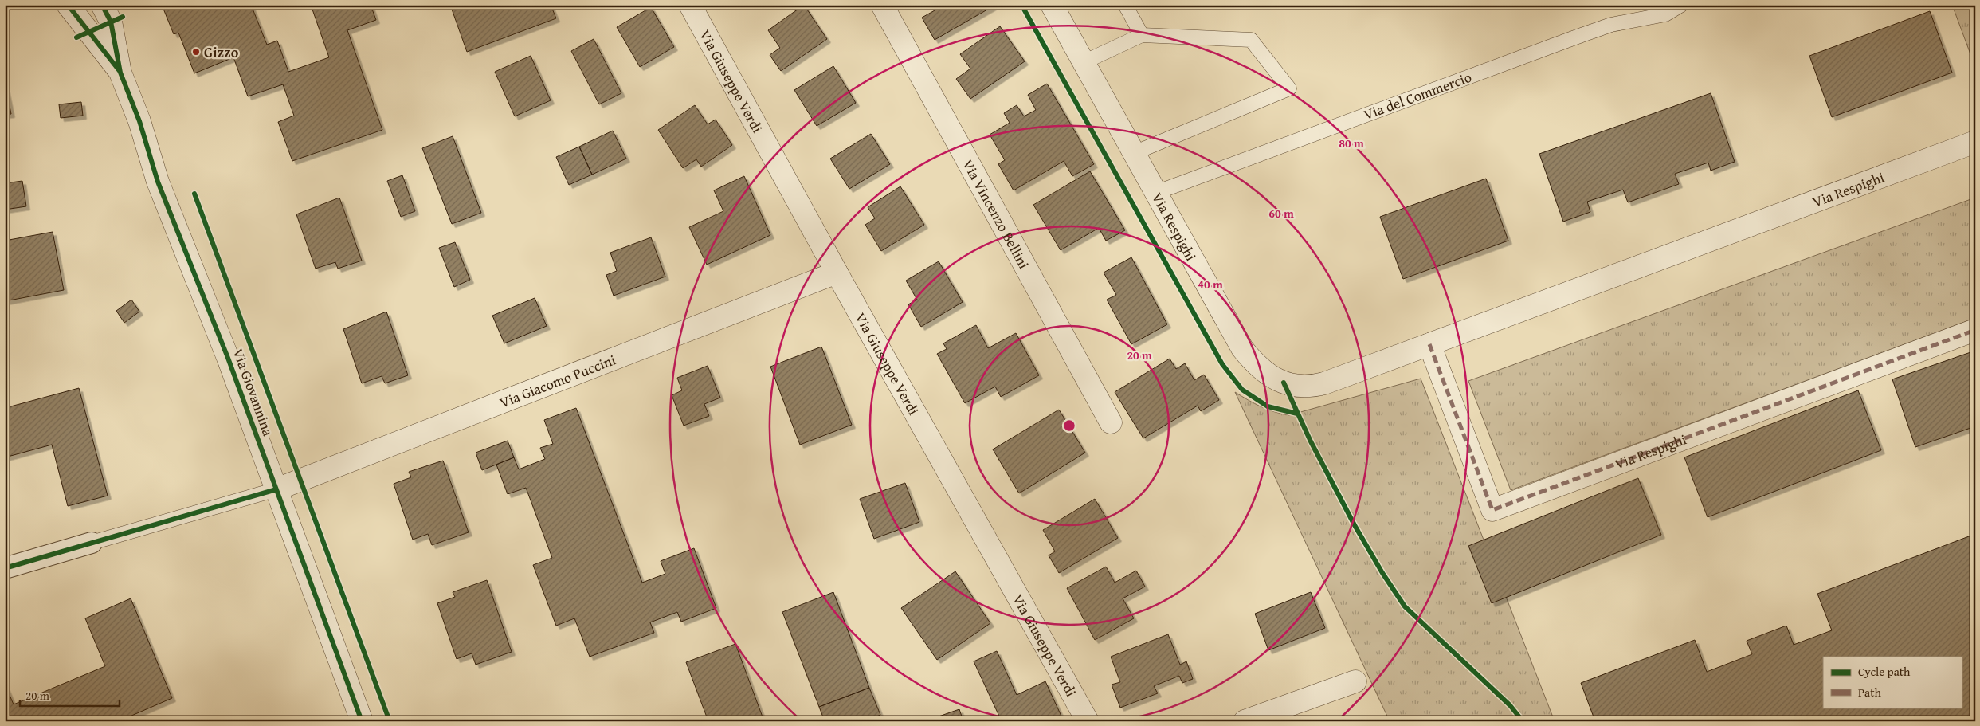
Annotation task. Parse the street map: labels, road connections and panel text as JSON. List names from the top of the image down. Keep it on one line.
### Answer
{"streets":{"street":["Via Giuseppe Verdi","Via Respighi","Via Vincenzo Bellini","Via Giacomo Puccini","Via Giovannina"],"lane":["Via del Commercio"]},"crossings":[["Via Giuseppe Verdi","Via Giacomo Puccini"],["Via del Commercio","Via Respighi"],["Via Giacomo Puccini","Via Giovannina"]],"places":["Gizzo"],"legend":["Cycle path","Path"],"scale_bar":"20 m","rings":["80 m","60 m","40 m","20 m"]}
